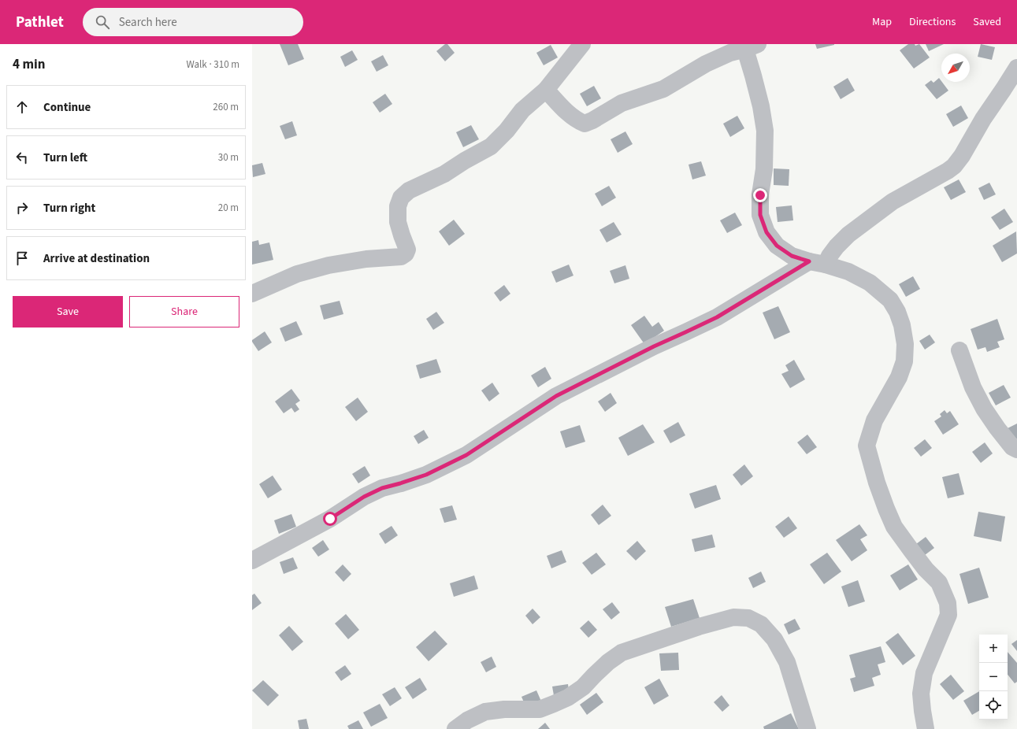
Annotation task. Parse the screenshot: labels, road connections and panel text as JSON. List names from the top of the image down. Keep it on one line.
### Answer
{"north":"bottom left","page":{"header":"Pathlet","search":"Search here","nav":["Map","Directions","Saved"],"heading":["4 min","Walk · 310 m"],"list":[["Continue","260 m"],["Turn left","30 m"],["Turn right","20 m"],"Arrive at destination"],"buttons":["Save","Share"],"map_buttons":["+","−"]}}
